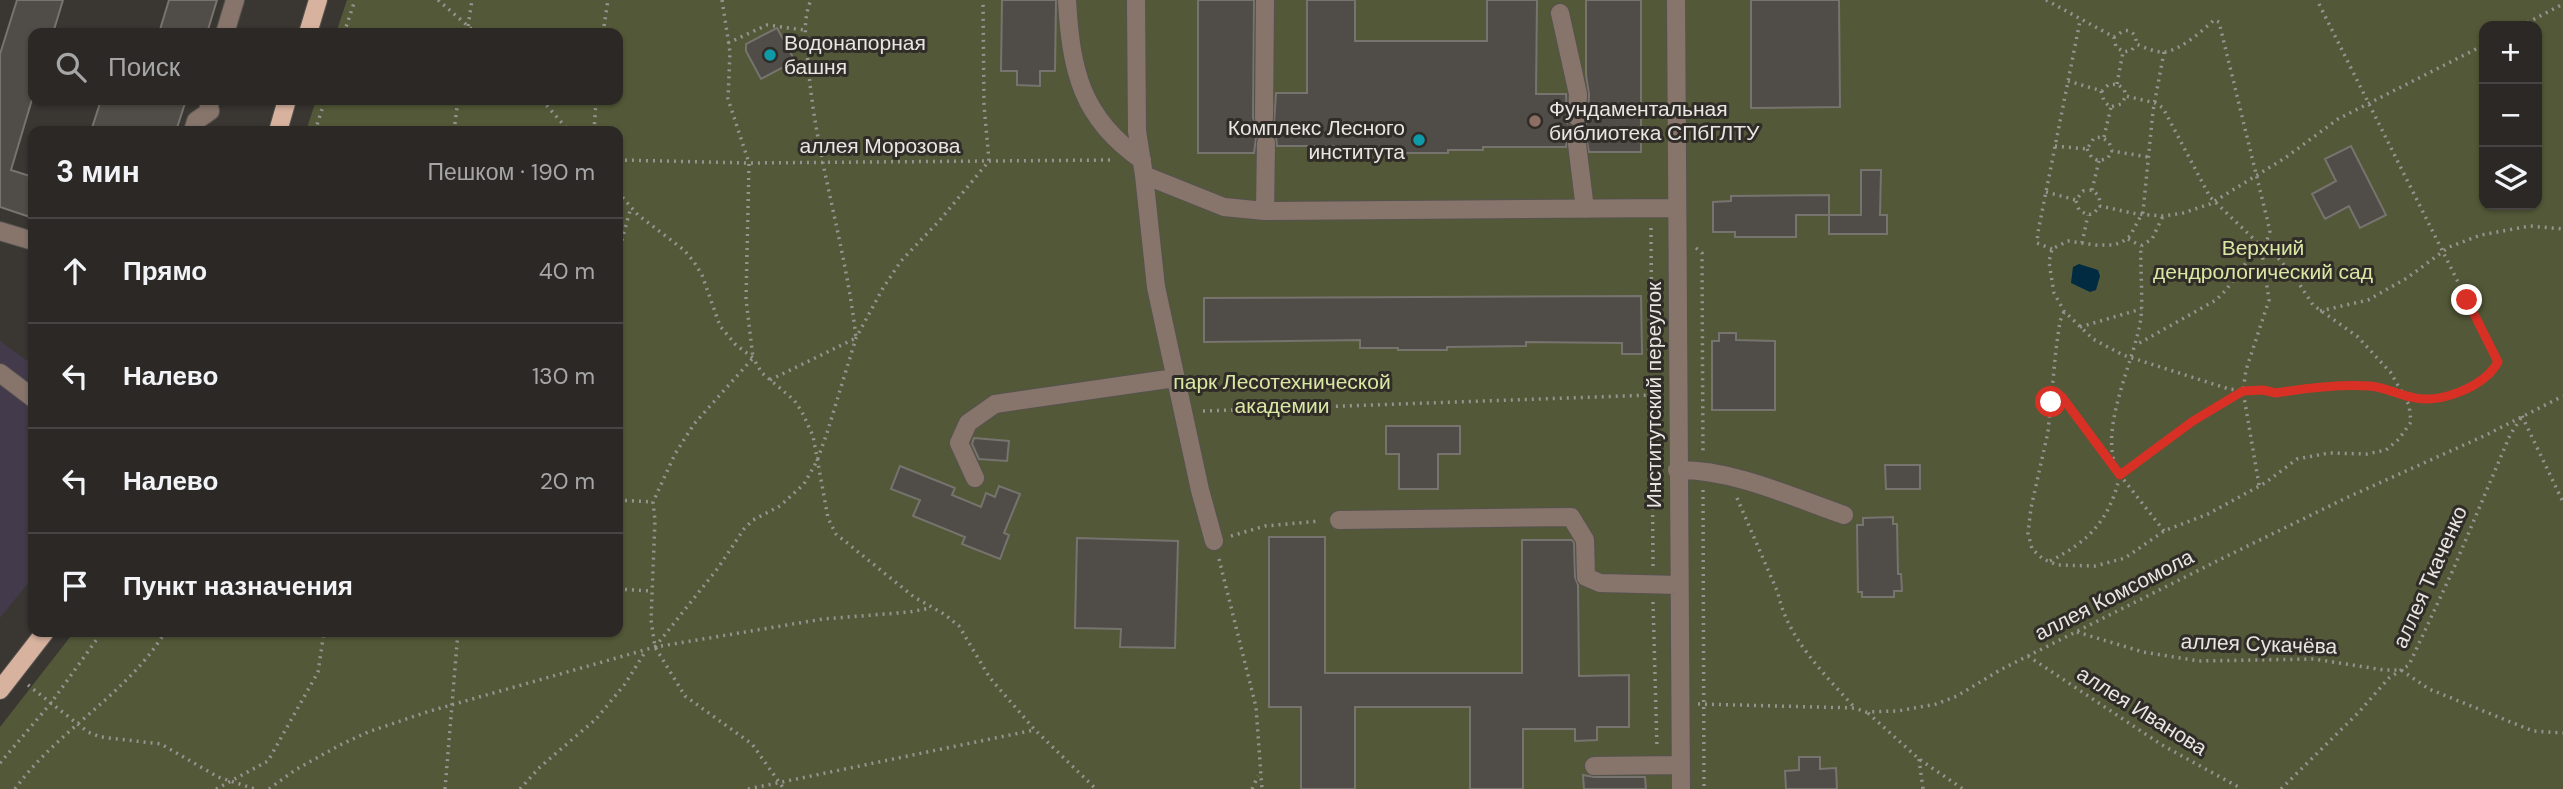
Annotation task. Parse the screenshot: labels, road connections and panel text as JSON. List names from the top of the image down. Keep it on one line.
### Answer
{"streets":{"street":["Институтский переулок"],"path":["аллея Морозова","аллея Ткаченко","аллея Комсомола","аллея Сукачёва","аллея Иванова"]},"crossings":[["Институтский переулок","аллея Комсомола"],["аллея Ткаченко","аллея Комсомола"],["аллея Ткаченко","аллея Сукачёва"],["аллея Комсомола","аллея Сукачёва"],["аллея Комсомола","аллея Иванова"]],"parks":["Верхний дендрологический сад","парк Лесотехнической академии"],"places":["Водонапорная башня","Фундаментальная библиотека СПбГЛТУ","Комплекс Лесного института"],"page":{"map_buttons":["+","−"],"search":"Поиск","heading":["3 мин","Пешком · 190 m"],"list":[["Прямо","40 m"],["Налево","130 m"],["Налево","20 m"],"Пункт назначения"]}}
